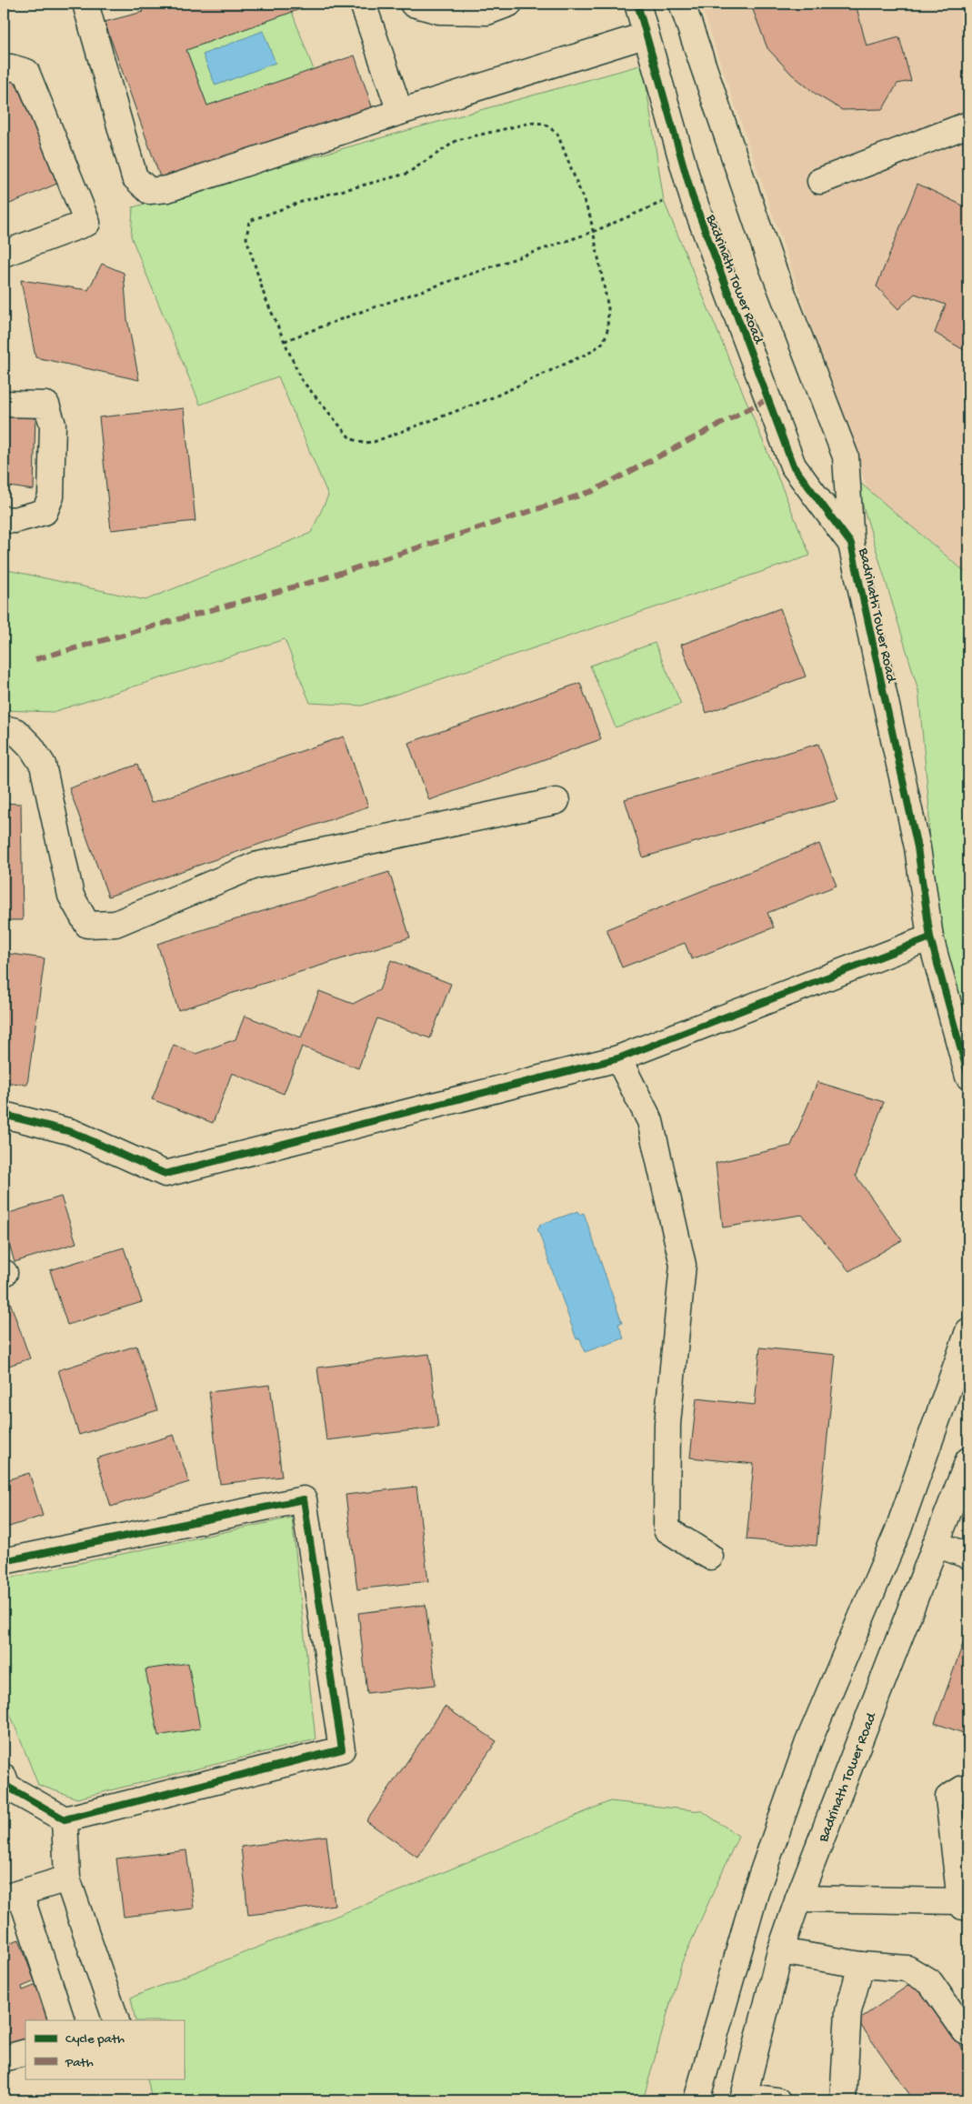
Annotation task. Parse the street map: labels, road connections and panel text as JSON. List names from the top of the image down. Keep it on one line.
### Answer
{"streets":{"street":["Badrinath Tower Road"]},"legend":["Cycle path","Path"]}
